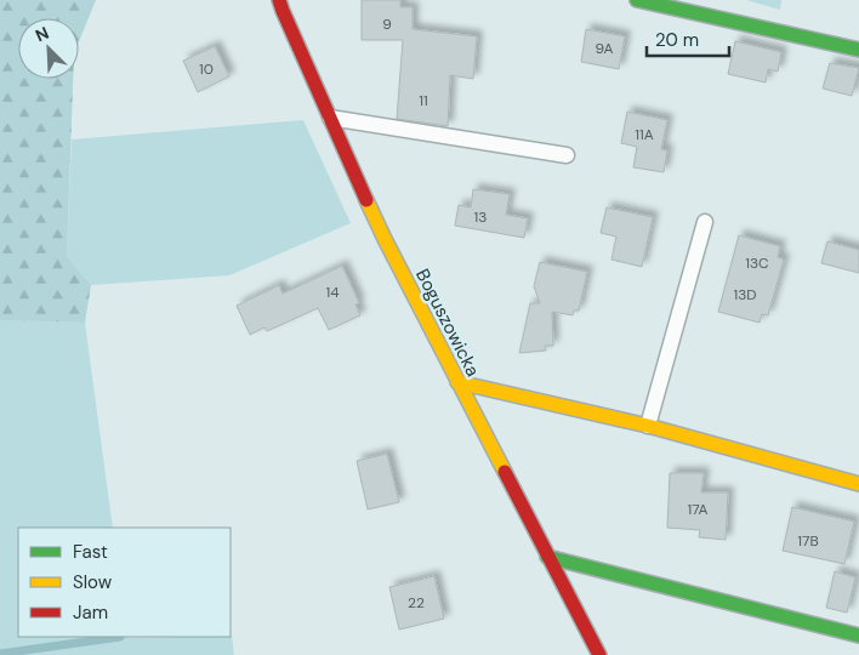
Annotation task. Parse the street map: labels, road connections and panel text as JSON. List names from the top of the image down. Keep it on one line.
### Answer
{"streets":{"street":["Boguszowicka"]},"house_numbers":["9","9A","10","11","11A","13","13C","14","13D","17A","17B","22"],"legend":["Fast","Slow","Jam"],"scale_bar":"20 m","north":"top left"}
